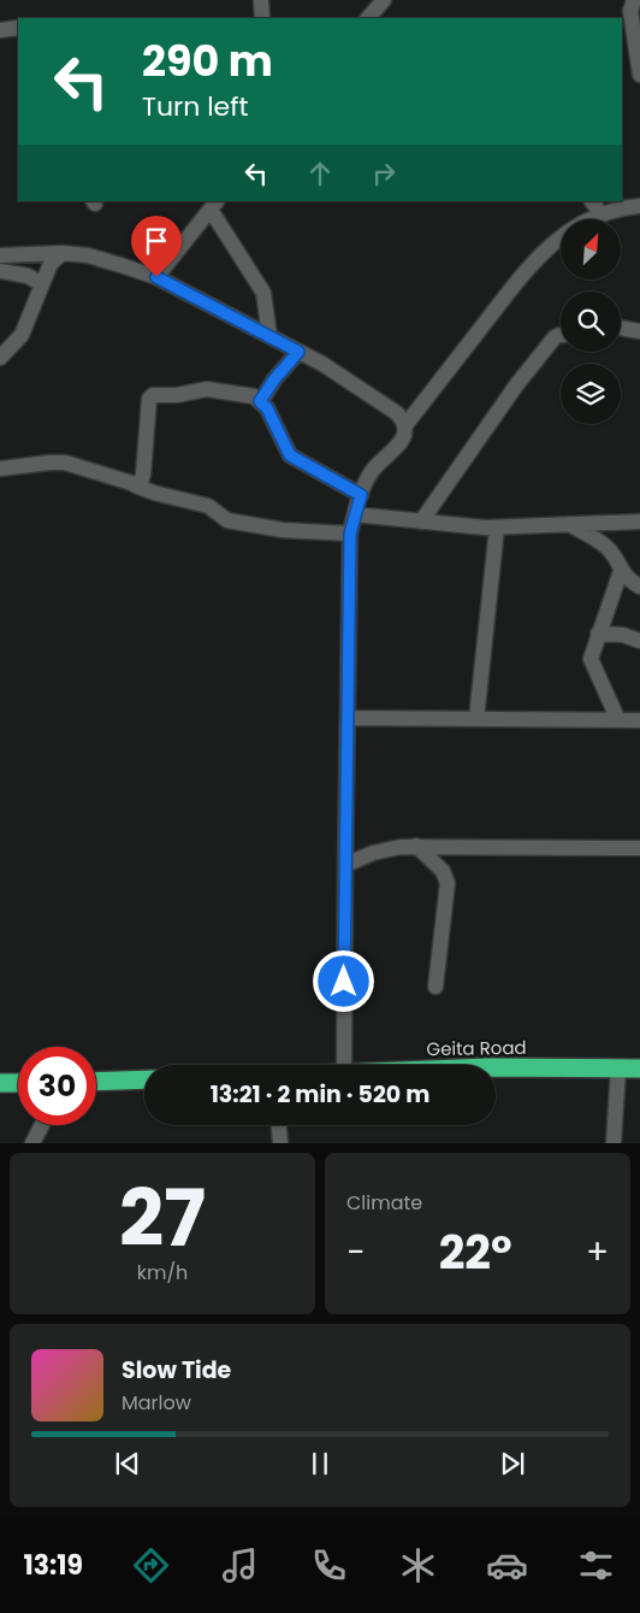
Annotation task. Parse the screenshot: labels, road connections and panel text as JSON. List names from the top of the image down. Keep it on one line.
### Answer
{"streets":{"highway":["Geita Road"]},"north":"top right","page":{"turn":["290 m","Turn left"],"limit":"30","trip":"13:21 · 2 min · 520 m","tile":[["27","km/h"],"Climate"],"heat":["−","22°","+"],"song":["Slow Tide","Marlow"],"tabs":"13:19"}}
